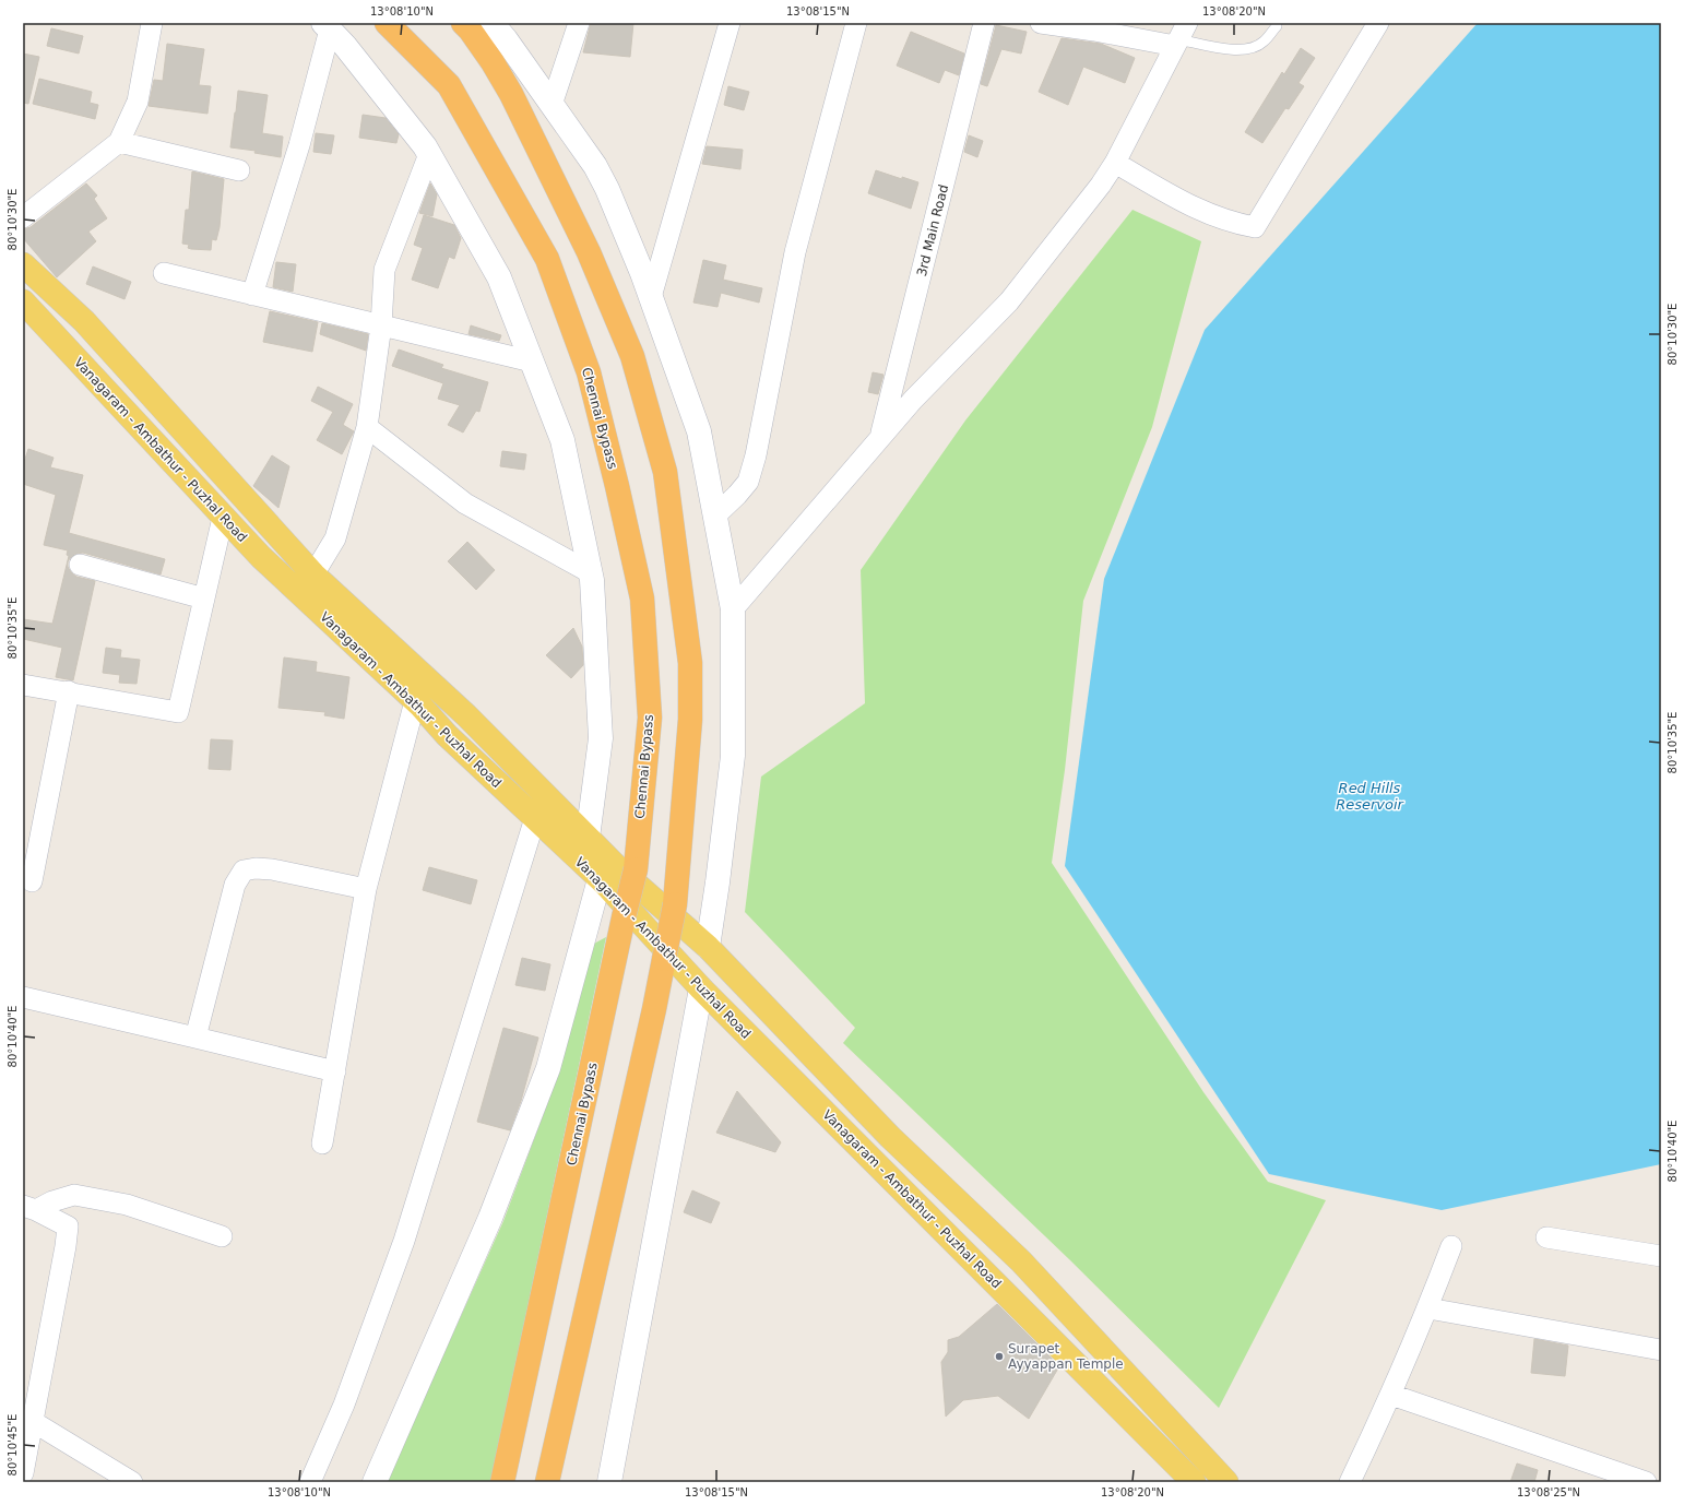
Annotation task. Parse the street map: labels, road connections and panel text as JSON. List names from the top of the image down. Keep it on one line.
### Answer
{"streets":{"highway":["Chennai Bypass"],"main road":["Vanagaram - Ambathur - Puzhal Road"],"street":["3rd Main Road"]},"water":["Red Hills Reservoir"],"places":["Surapet Ayyappan Temple"],"coordinates":["13°08'10\"N","13°08'15\"N","13°08'20\"N","80°10'30\"E","80°10'35\"E","80°10'40\"E","80°10'45\"E","13°08'25\"N"]}
